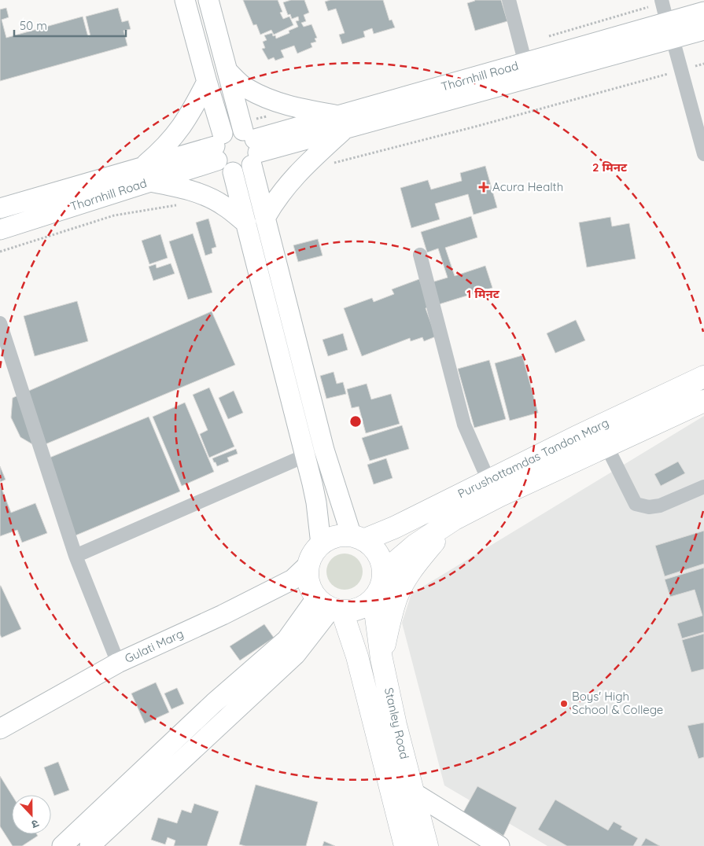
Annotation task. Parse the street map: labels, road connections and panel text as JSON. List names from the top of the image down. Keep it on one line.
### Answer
{"streets":{"main road":["Purushottamdas Tandon Marg","Stanley Road"],"street":["Thornhill Road","Gulati Marg"]},"crossings":[["Purushottamdas Tandon Marg","Gulati Marg"],["Purushottamdas Tandon Marg","Stanley Road"],["Gulati Marg","Stanley Road"]],"places":{"health":["Acura Health"],"other":["Boys' High School & College"]},"scale_bar":"50 m","north":"bottom","rings":["2 मिनट","1 मिनट"]}
